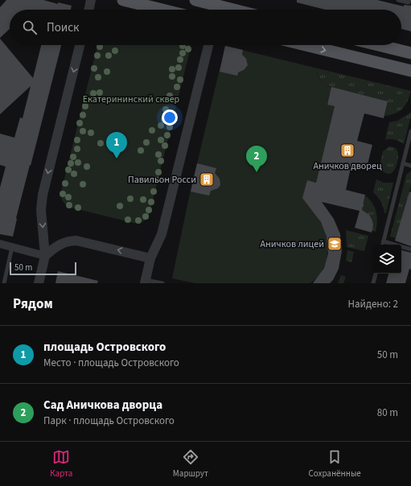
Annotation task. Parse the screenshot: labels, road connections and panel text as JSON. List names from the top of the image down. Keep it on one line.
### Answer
{"parks":["Екатерининский сквер"],"places":{"building":["Аничков дворец","Павильон Росси"],"school or university":["Аничков лицей"]},"scale_bar":"50 m","page":{"search":"Поиск","pins":["1","2"],"scale":"50 m","heading":["Рядом","Найдено: 2"],"list":[{"mark":"1","name":"площадь Островского","note":"Место · площадь Островского","value":"50 m"},{"mark":"2","name":"Сад Аничкова дворца","note":"Парк · площадь Островского","value":"80 m"}],"nav":["Карта","Маршрут","Сохранённые"]}}
